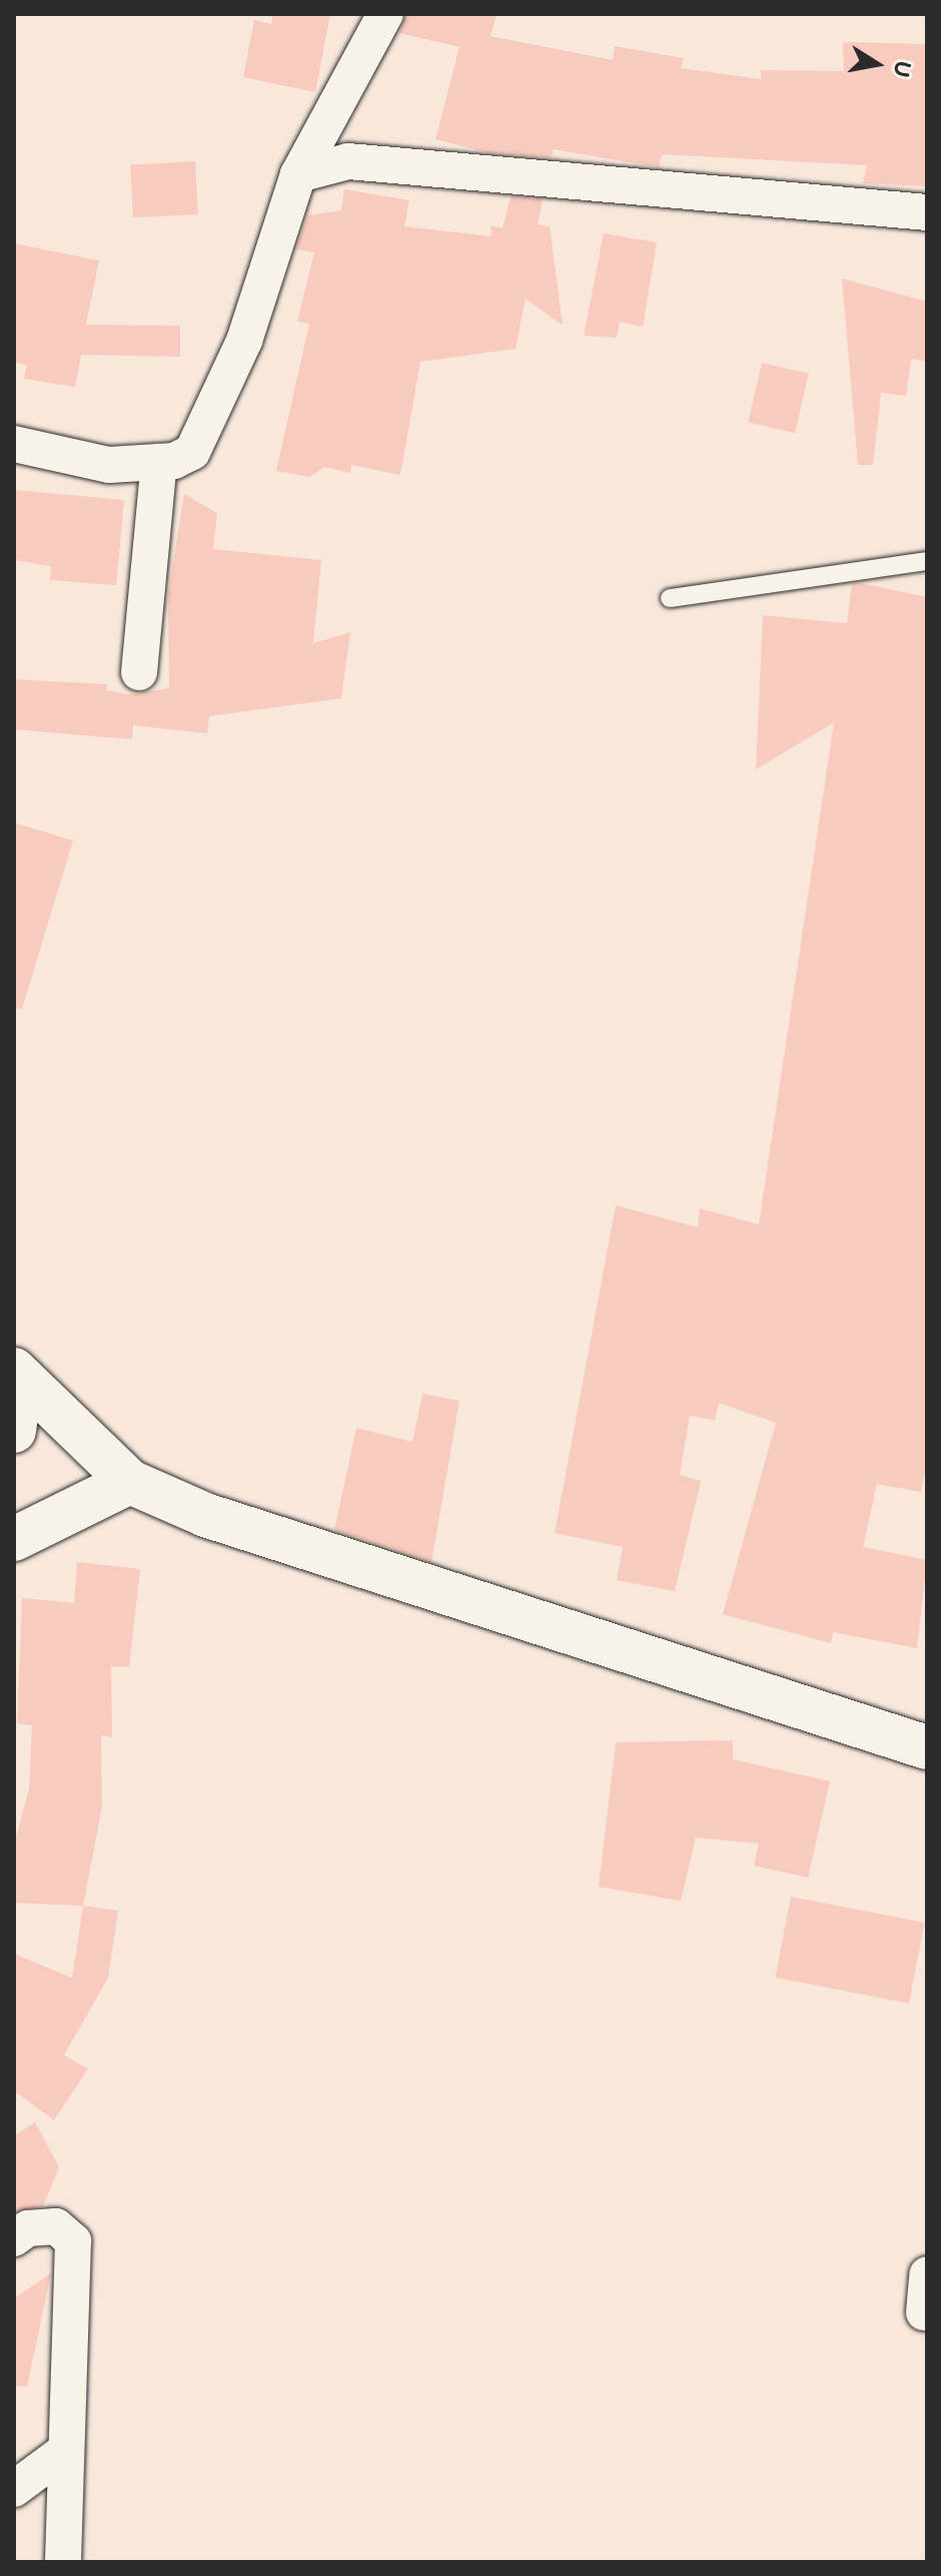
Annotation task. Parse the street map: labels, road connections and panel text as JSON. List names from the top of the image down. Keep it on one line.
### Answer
{"north":"right"}
